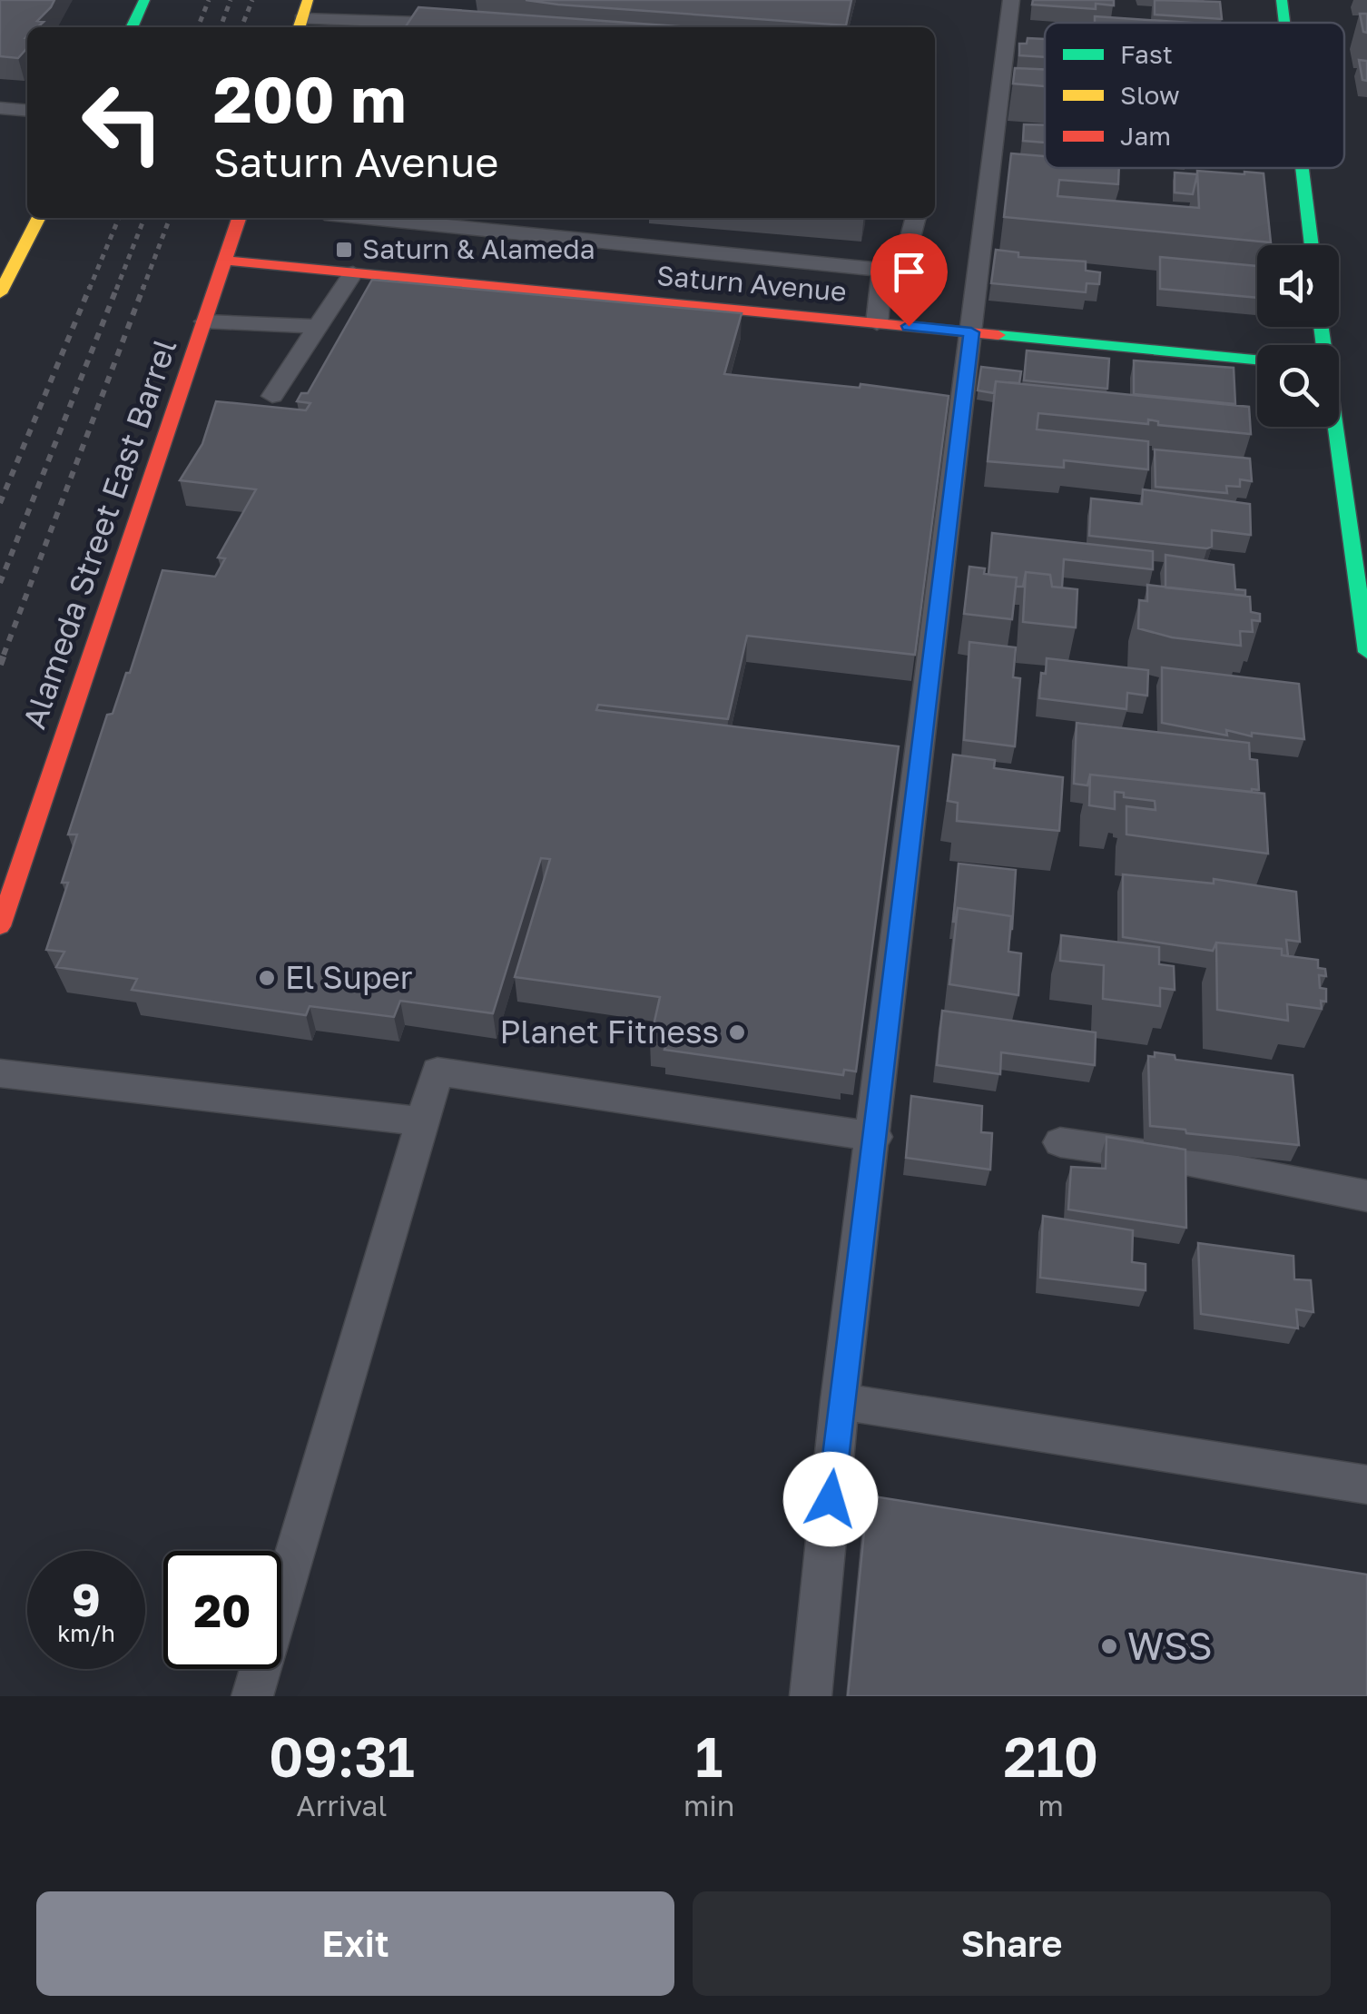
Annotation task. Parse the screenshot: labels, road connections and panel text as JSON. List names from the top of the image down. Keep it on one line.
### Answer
{"streets":{"street":["Saturn Avenue","Alameda Street East Barrel"]},"crossings":[["Saturn Avenue","Alameda Street East Barrel"]],"places":{"transit":["Saturn & Alameda"],"other":["El Super","Planet Fitness","WSS"]},"legend":["Fast","Slow","Jam"],"page":{"turn":["200 m","Saturn Avenue"],"speed":"9 km/h","limit":"20","eta":["09:31","Arrival","1","min","210","m"],"buttons":["Exit","Share"]}}
